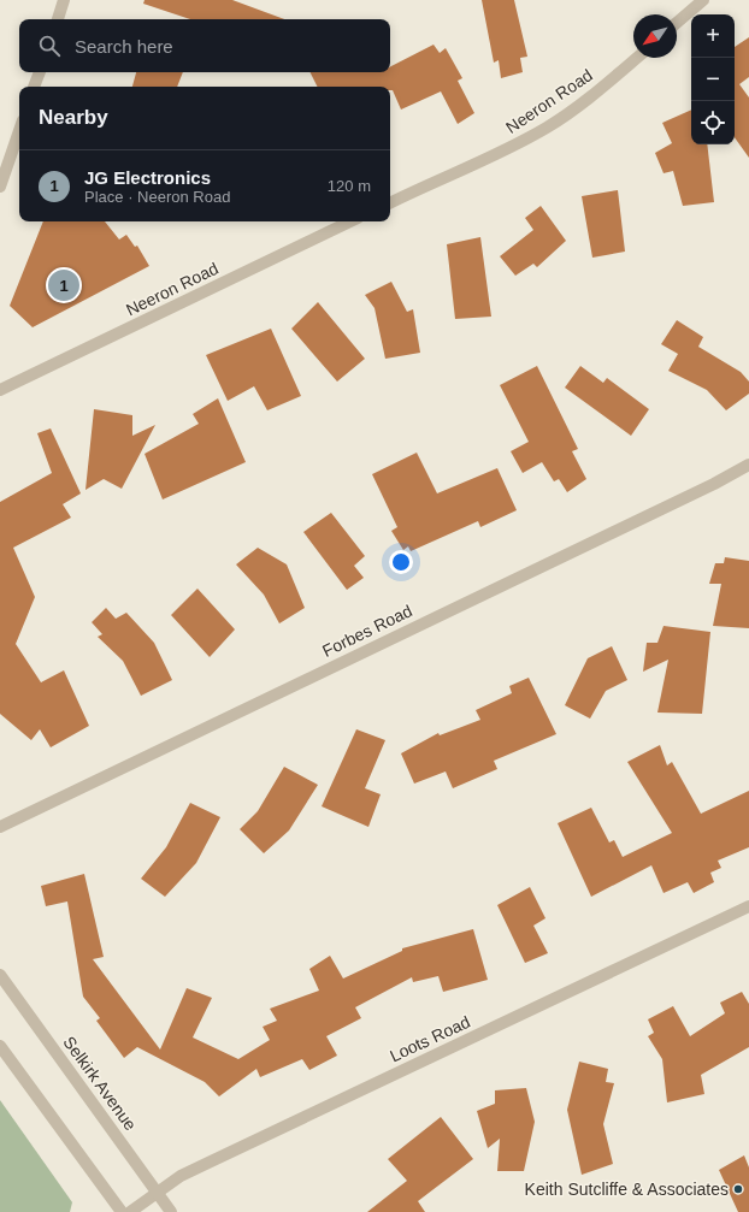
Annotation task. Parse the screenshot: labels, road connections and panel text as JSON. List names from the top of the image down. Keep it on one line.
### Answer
{"streets":{"street":["Neeron Road","Forbes Road","Loots Road","Selkirk Avenue"]},"crossings":[["Loots Road","Selkirk Avenue"]],"places":["Keith Sutcliffe & Associates"],"north":"bottom left","page":{"map_buttons":["+","−"],"search":"Search here","heading":"Nearby","list":[{"mark":"1","name":"JG Electronics","note":"Place · Neeron Road","value":"120 m"}],"pins":"1"}}
